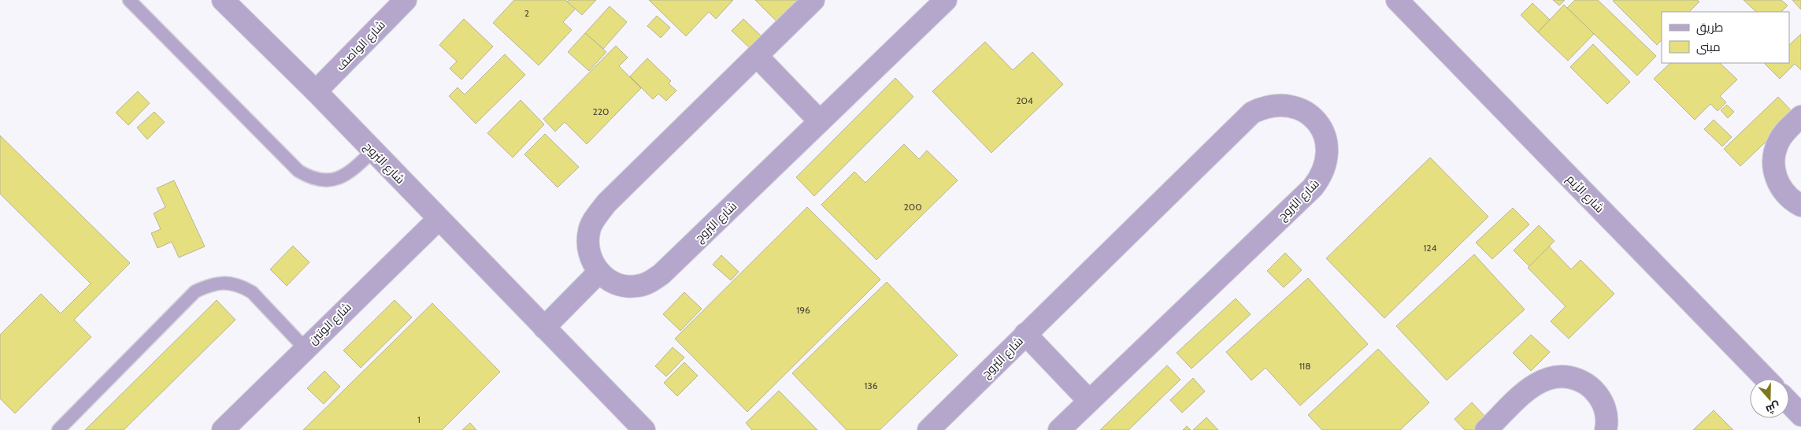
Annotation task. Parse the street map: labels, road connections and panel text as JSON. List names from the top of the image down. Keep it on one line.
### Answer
{"streets":{"street":["شارع الواصف","شارع البُروج","شارع الرِّيم","شارع الوتين"]},"crossings":[["شارع الواصف","شارع البُروج"],["شارع البُروج","شارع الوتين"]],"house_numbers":["2","204","220","200","124","196","118","136","1"],"legend":["طريق","مبنى"],"north":"bottom"}
